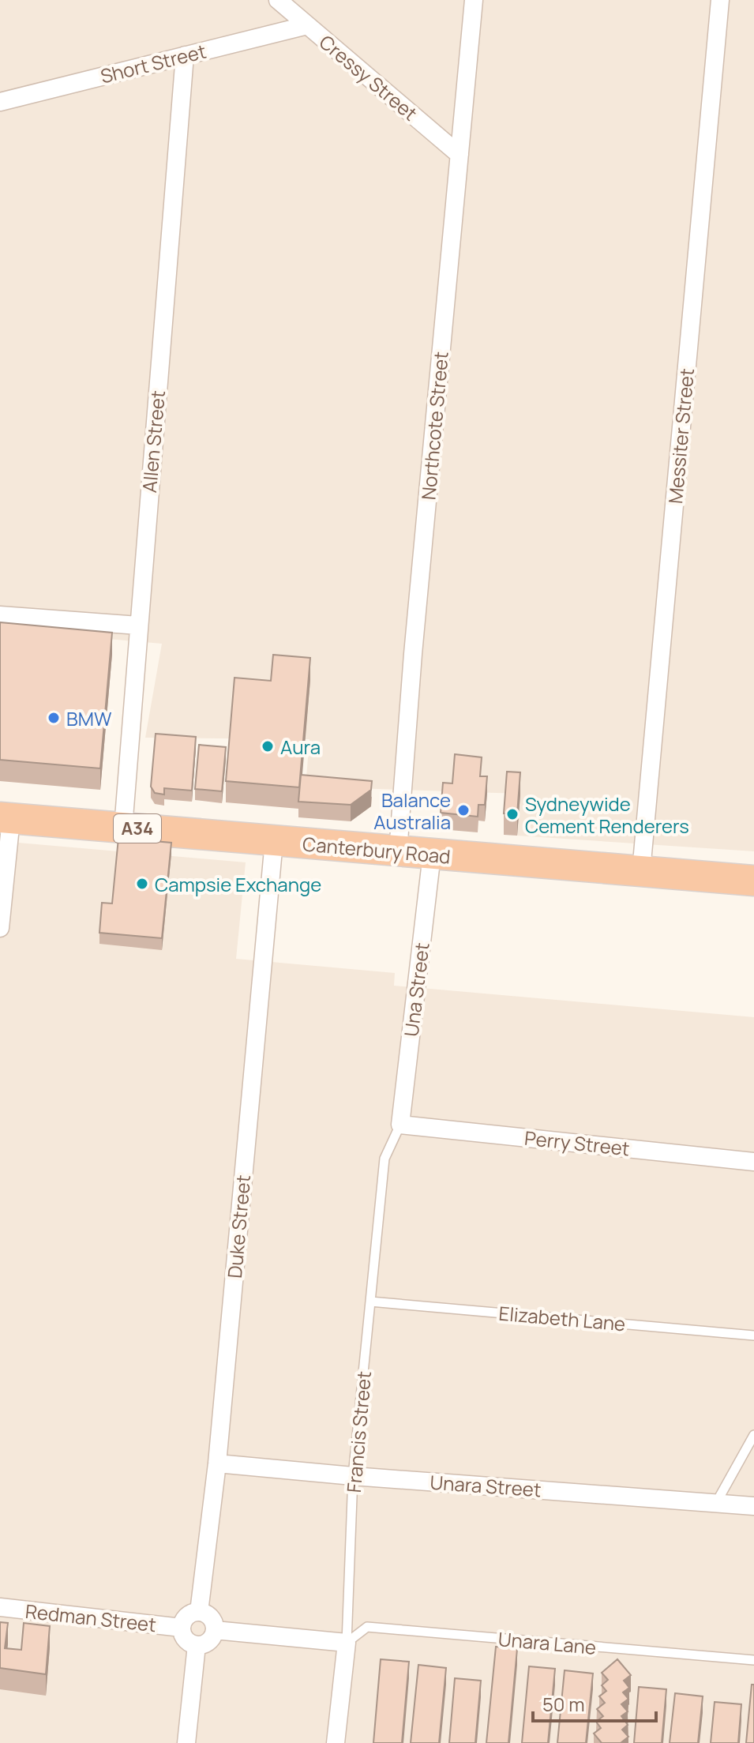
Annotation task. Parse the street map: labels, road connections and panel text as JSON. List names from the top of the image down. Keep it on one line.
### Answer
{"streets":{"highway":["A34","Canterbury Road"],"street":["Short Street","Cressy Street","Northcote Street","Messiter Street","Allen Street","Una Street","Perry Street","Duke Street","Francis Street","Unara Street","Redman Street"],"lane":["Elizabeth Lane","Unara Lane"]},"crossings":[["Short Street","Cressy Street"],["Short Street","Allen Street"],["Cressy Street","Northcote Street"],["Northcote Street","Canterbury Road"],["Messiter Street","Canterbury Road"],["Allen Street","Canterbury Road"],["Canterbury Road","Una Street"],["Canterbury Road","Duke Street"],["Una Street","Perry Street"],["Una Street","Francis Street"],["Perry Street","Francis Street"],["Duke Street","Unara Street"],["Duke Street","Redman Street"],["Elizabeth Lane","Francis Street"],["Francis Street","Unara Street"],["Francis Street","Unara Lane"]],"places":["BMW","Aura","Balance Australia","Sydneywide Cement Renderers","Campsie Exchange"],"scale_bar":"50 m"}
